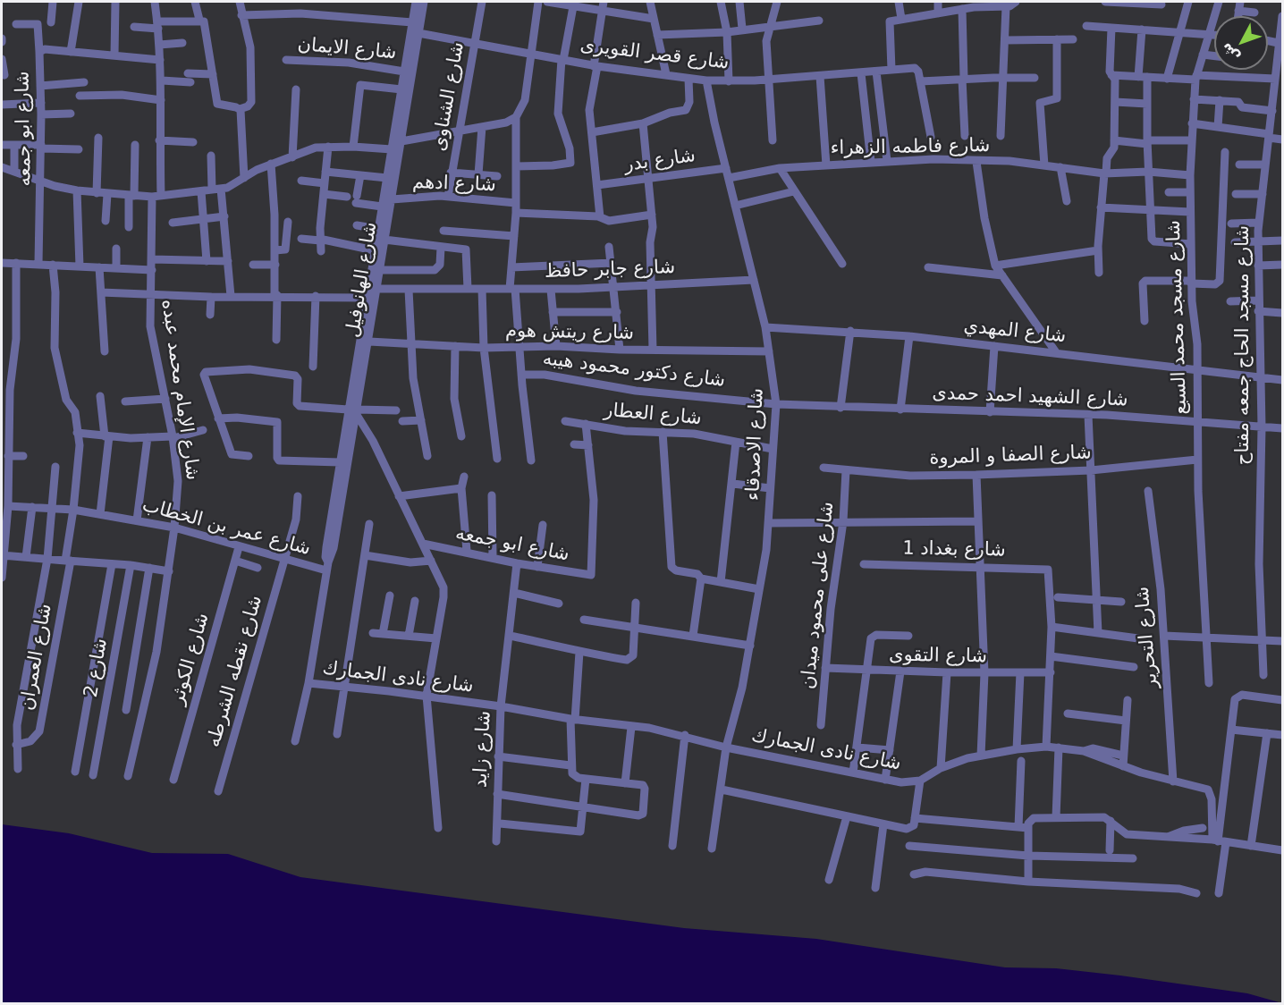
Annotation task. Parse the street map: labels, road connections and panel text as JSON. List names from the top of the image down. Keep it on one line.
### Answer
{"streets":{"street":["شارع الايمان","شارع قصر القويرى","شارع الشناوى","شارع ابو جمعه","شارع فاطمه الزهراء","شارع بدر","شارع ادهم","شارع جابر حافظ","شارع الهانوفيل","شارع مسجد محمد السبع","شارع المهدي","شارع ريتش هوم","شارع مسجد الحاج جمعه مفتاح","شارع دكتور محمود هيبه","شارع الإمام محمد عبده","شارع الشهيد احمد حمدى","شارع العطار","شارع الاصدقاء","شارع الصفا و المروة","شارع عمر بن الخطاب","شارع بغداد 1","شارع على محمود ميدان","شارع التحرير","شارع التقوى","شارع العمران","شارع الكوثر","شارع 2","شارع نقطه الشرطه","شارع نادى الجمارك","شارع زايد"]},"crossings":[["شارع الايمان","شارع الهانوفيل"],["شارع قصر القويرى","شارع الشناوى"],["شارع قصر القويرى","شارع الهانوفيل"],["شارع قصر القويرى","شارع الاصدقاء"],["شارع الشناوى","شارع ادهم"],["شارع ابو جمعه","شارع زايد"],["شارع فاطمه الزهراء","شارع مسجد محمد السبع"],["شارع فاطمه الزهراء","شارع الاصدقاء"],["شارع بدر","شارع الاصدقاء"],["شارع ادهم","شارع الهانوفيل"],["شارع جابر حافظ","شارع الهانوفيل"],["شارع جابر حافظ","شارع الاصدقاء"],["شارع الهانوفيل","شارع ريتش هوم"],["شارع الهانوفيل","شارع عمر بن الخطاب"],["شارع الهانوفيل","شارع نادى الجمارك"],["شارع مسجد محمد السبع","شارع المهدي"],["شارع مسجد محمد السبع","شارع الشهيد احمد حمدى"],["شارع مسجد محمد السبع","شارع الصفا و المروة"],["شارع المهدي","شارع مسجد الحاج جمعه مفتاح"],["شارع المهدي","شارع الاصدقاء"],["شارع ريتش هوم","شارع الاصدقاء"],["شارع مسجد الحاج جمعه مفتاح","شارع الشهيد احمد حمدى"],["شارع دكتور محمود هيبه","شارع الشهيد احمد حمدى"],["شارع دكتور محمود هيبه","شارع الاصدقاء"],["شارع الإمام محمد عبده","شارع عمر بن الخطاب"],["شارع الشهيد احمد حمدى","شارع الاصدقاء"],["شارع العطار","شارع الاصدقاء"],["شارع الاصدقاء","شارع نادى الجمارك"],["شارع الصفا و المروة","شارع على محمود ميدان"],["شارع عمر بن الخطاب","شارع الكوثر"],["شارع عمر بن الخطاب","شارع نقطه الشرطه"],["شارع على محمود ميدان","شارع التقوى"],["شارع التحرير","شارع نادى الجمارك"],["شارع نادى الجمارك","شارع زايد"]],"north":"bottom left"}
